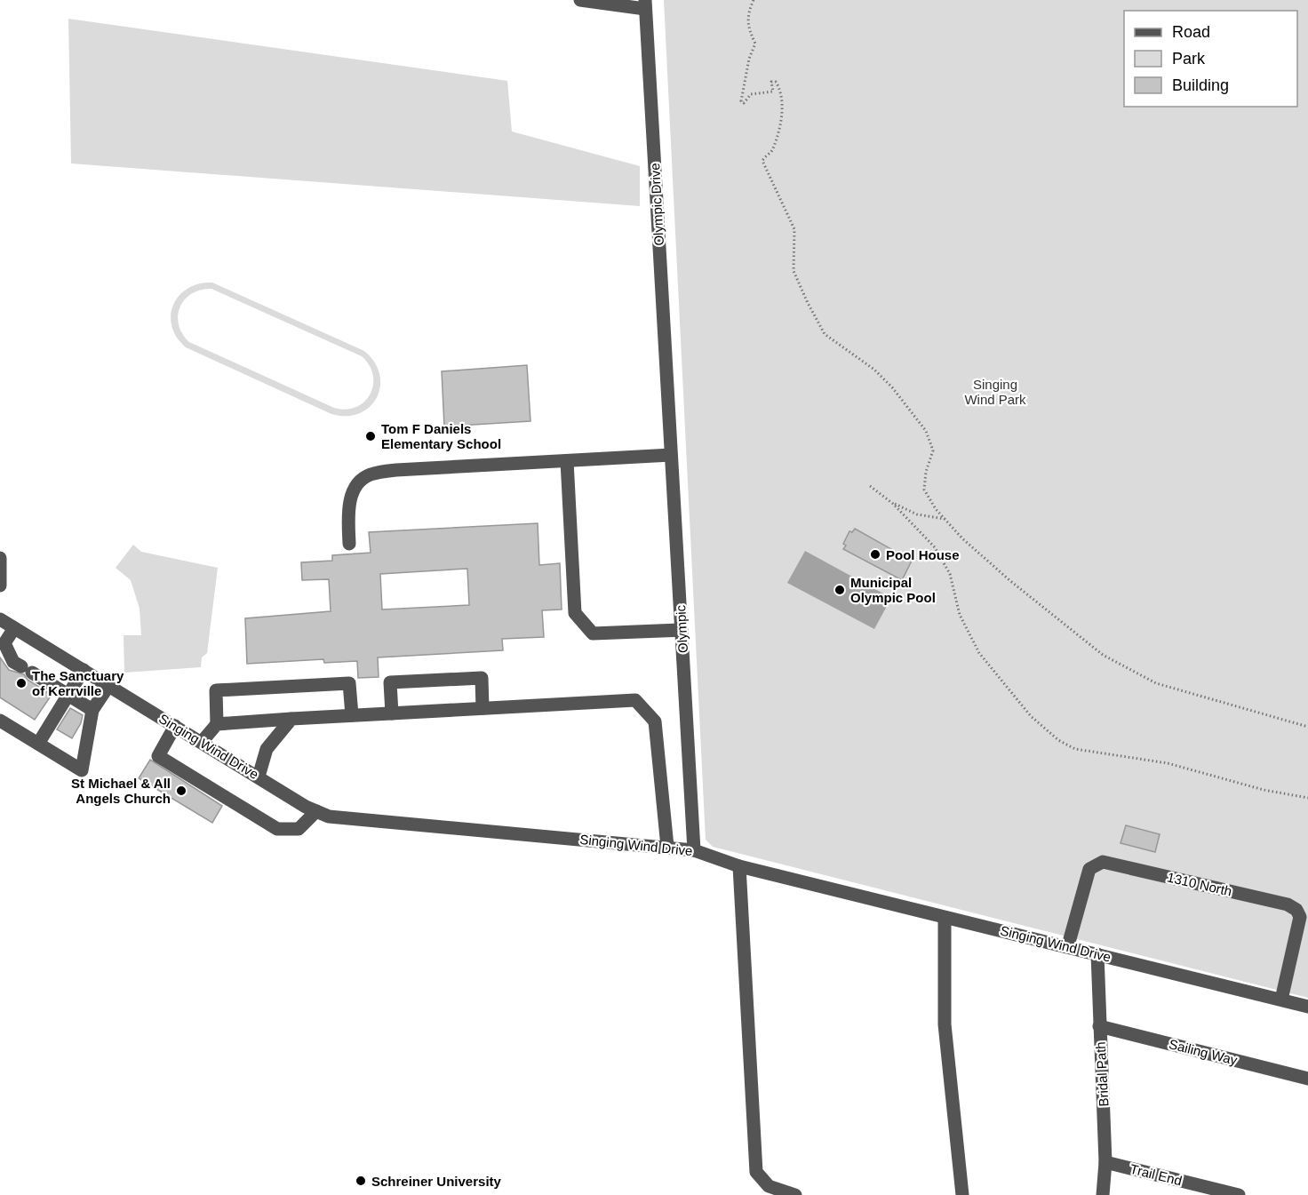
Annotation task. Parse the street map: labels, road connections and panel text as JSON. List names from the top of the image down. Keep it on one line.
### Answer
{"streets":{"street":["Olympic Drive","Olympic","Singing Wind Drive","1310 North","Sailing Way","Bridal Path","Trail End"]},"crossings":[["Olympic Drive","Olympic"],["Olympic","Singing Wind Drive"],["Singing Wind Drive","1310 North"],["Singing Wind Drive","Bridal Path"],["Sailing Way","Bridal Path"],["Bridal Path","Trail End"]],"parks":["Singing Wind Park"],"places":["Tom F Daniels Elementary School","Pool House","Municipal Olympic Pool","The Sanctuary of Kerrville","St Michael & All Angels Church","Schreiner University"],"legend":["Road","Park","Building"]}
